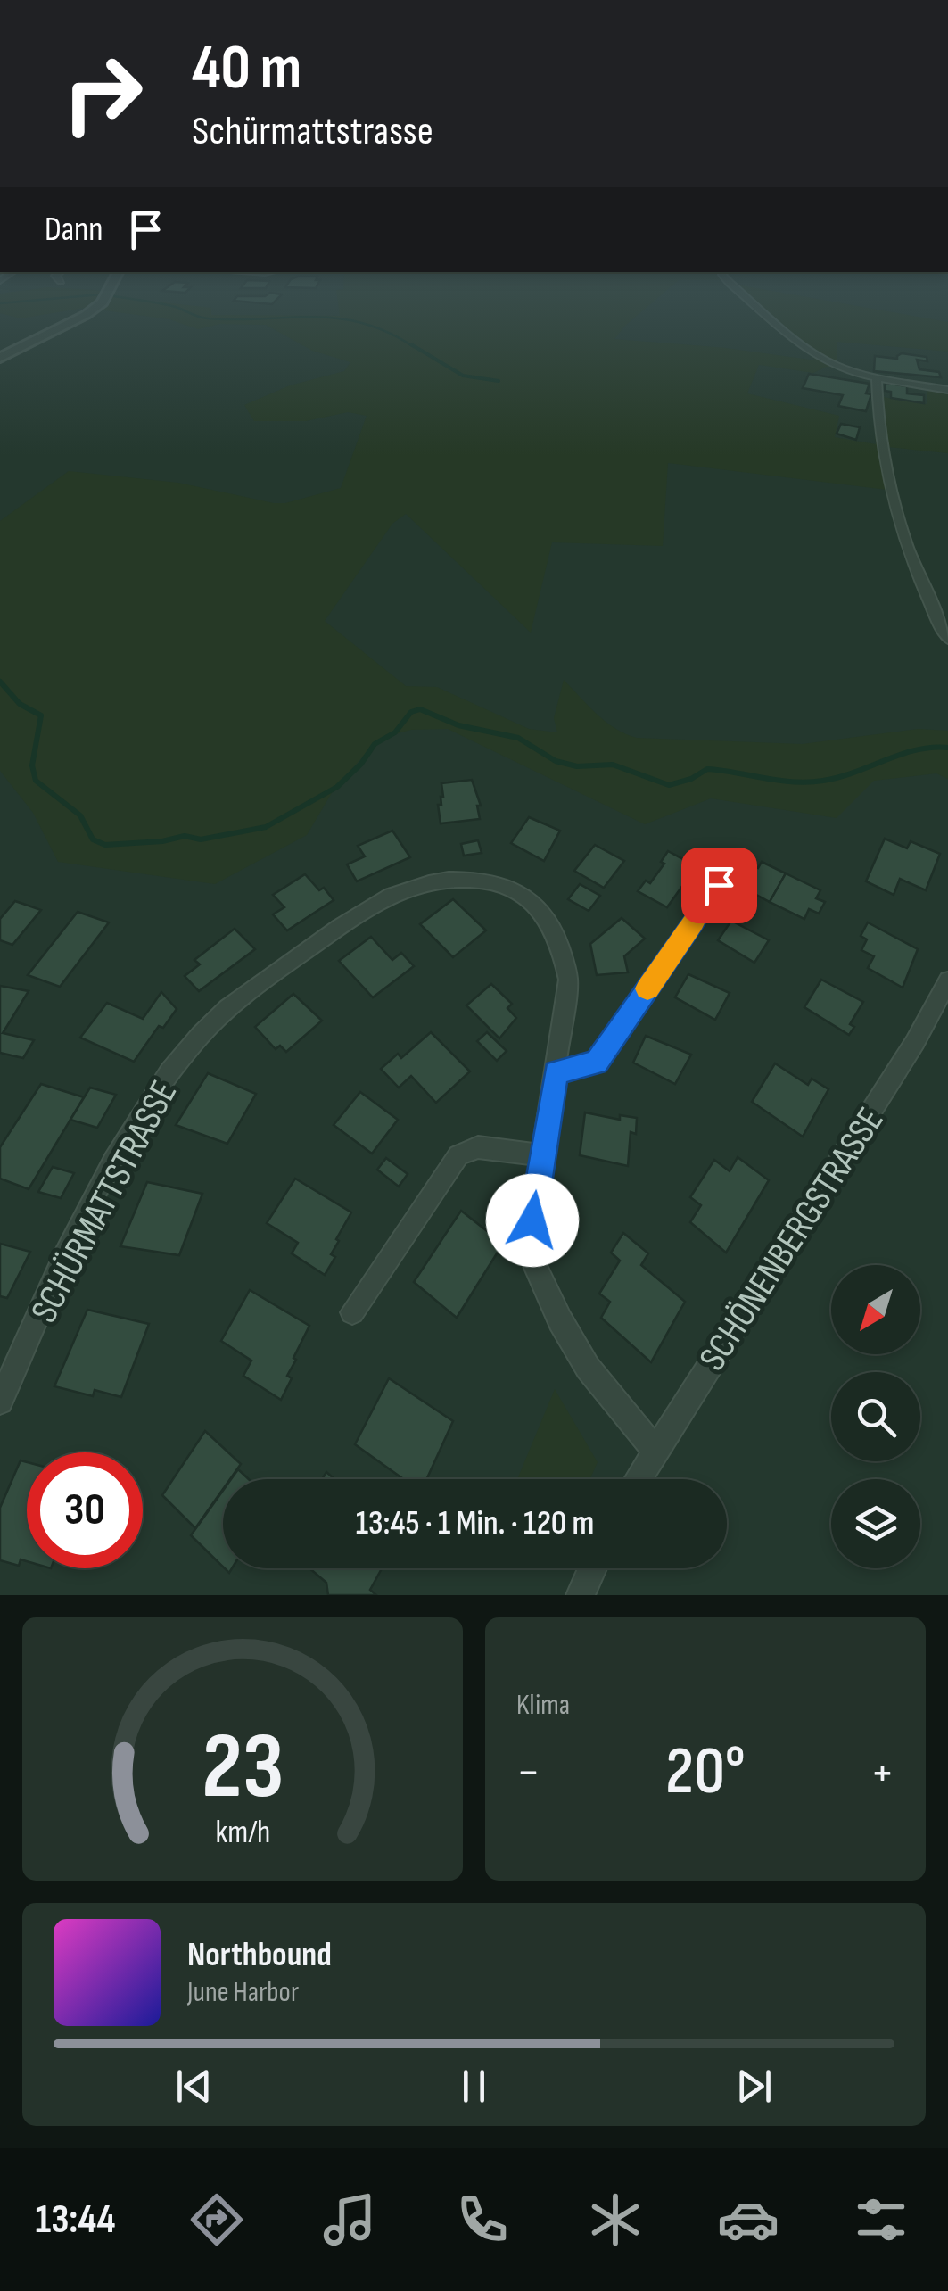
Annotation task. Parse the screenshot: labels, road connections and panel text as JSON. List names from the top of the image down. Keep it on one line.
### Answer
{"streets":{"street":["SCHÜRMATTSTRASSE","SCHÖNENBERGSTRASSE"]},"crossings":[["SCHÜRMATTSTRASSE","SCHÖNENBERGSTRASSE"]],"north":"bottom left","page":{"turn":["40 m","Schürmattstrasse"],"then":"Dann","limit":"30","trip":"13:45 · 1 Min. · 120 m","tile":"Klima","heat":["−","20°","+"],"song":["Northbound","June Harbor"],"tabs":"13:44","gauge":["23","km/h"]}}
